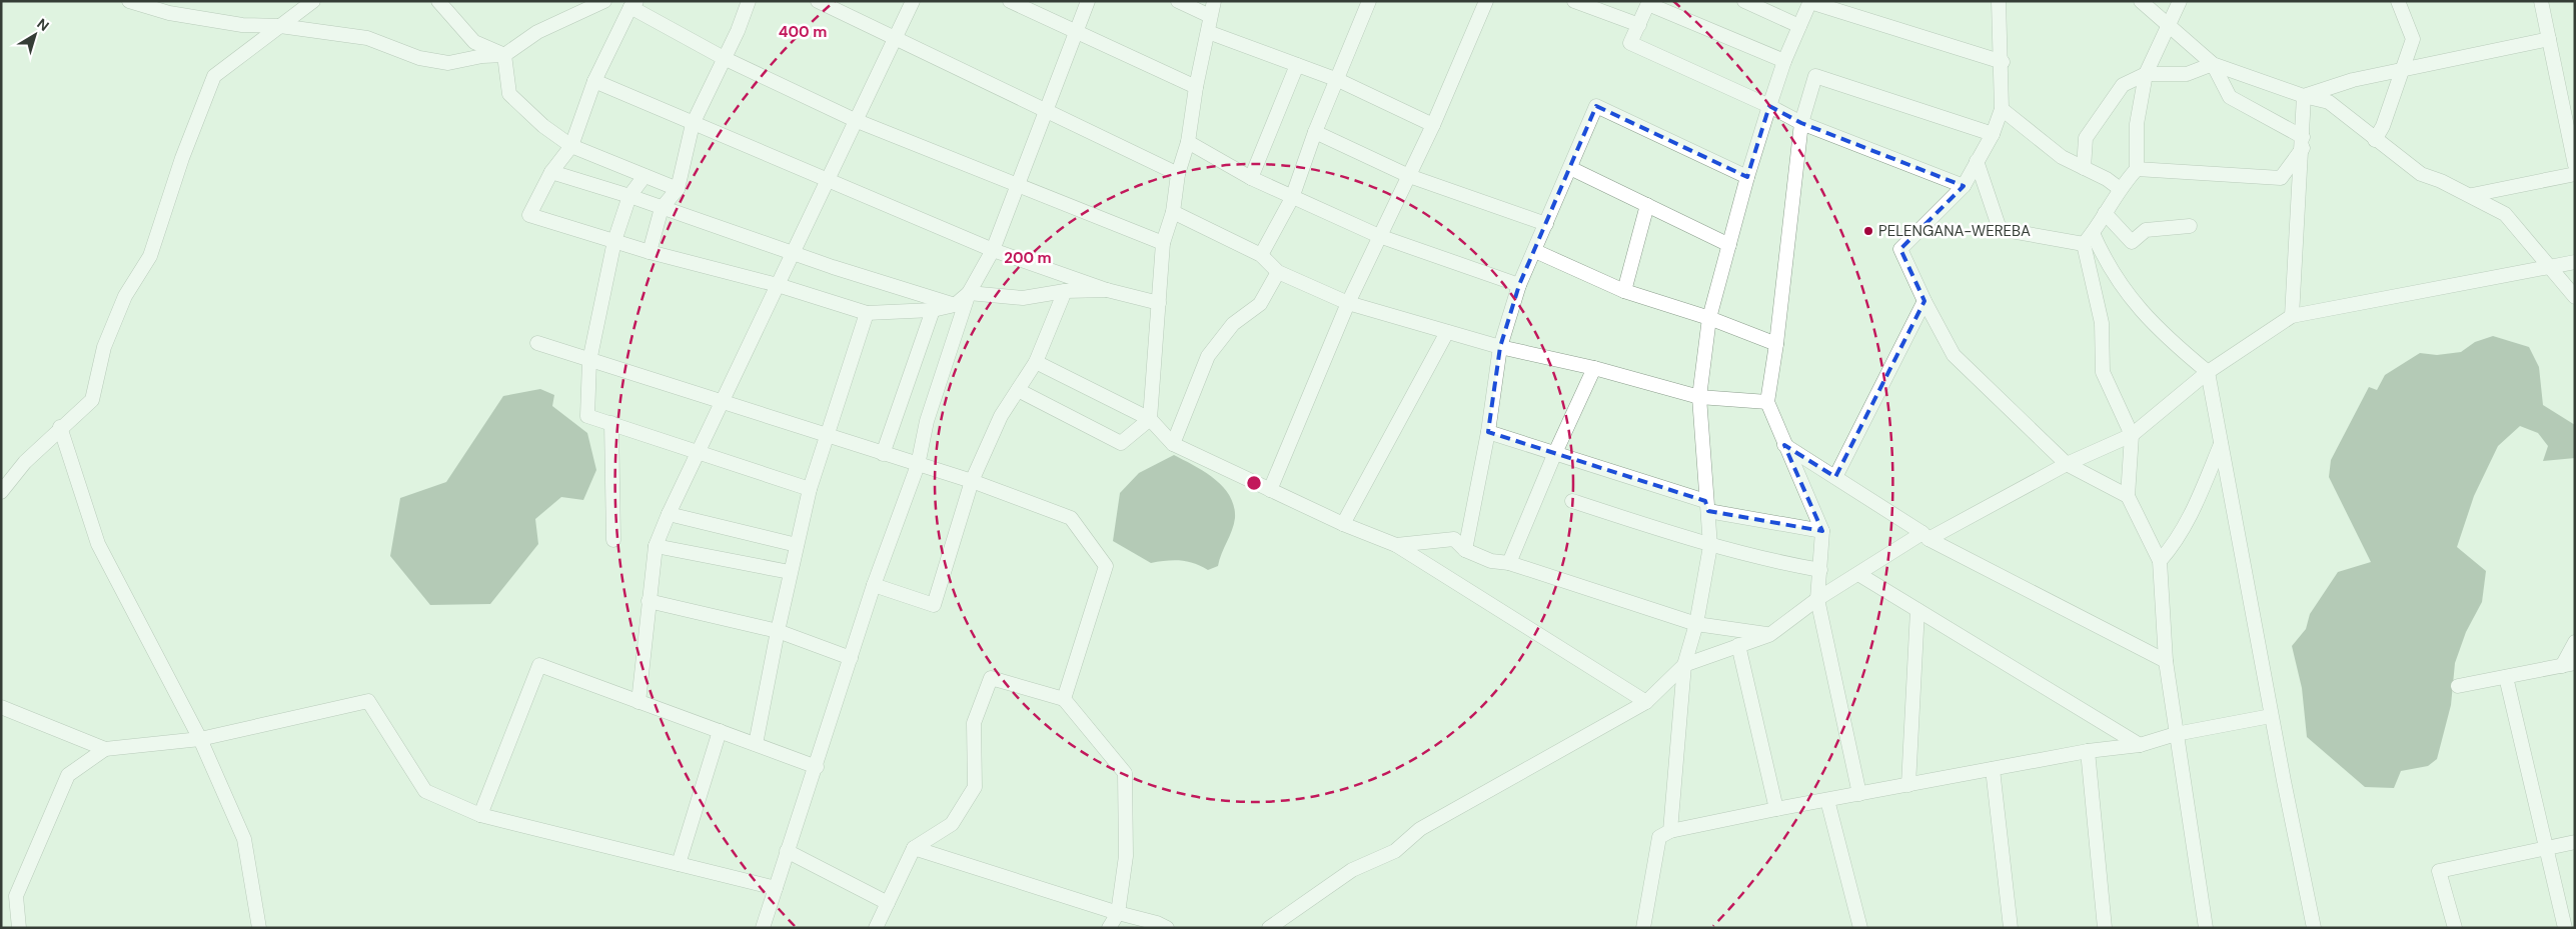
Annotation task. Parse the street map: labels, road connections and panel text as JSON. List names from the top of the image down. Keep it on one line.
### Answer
{"places":["PELENGANA-WEREBA"],"north":"top right","rings":["400 m","200 m"]}
